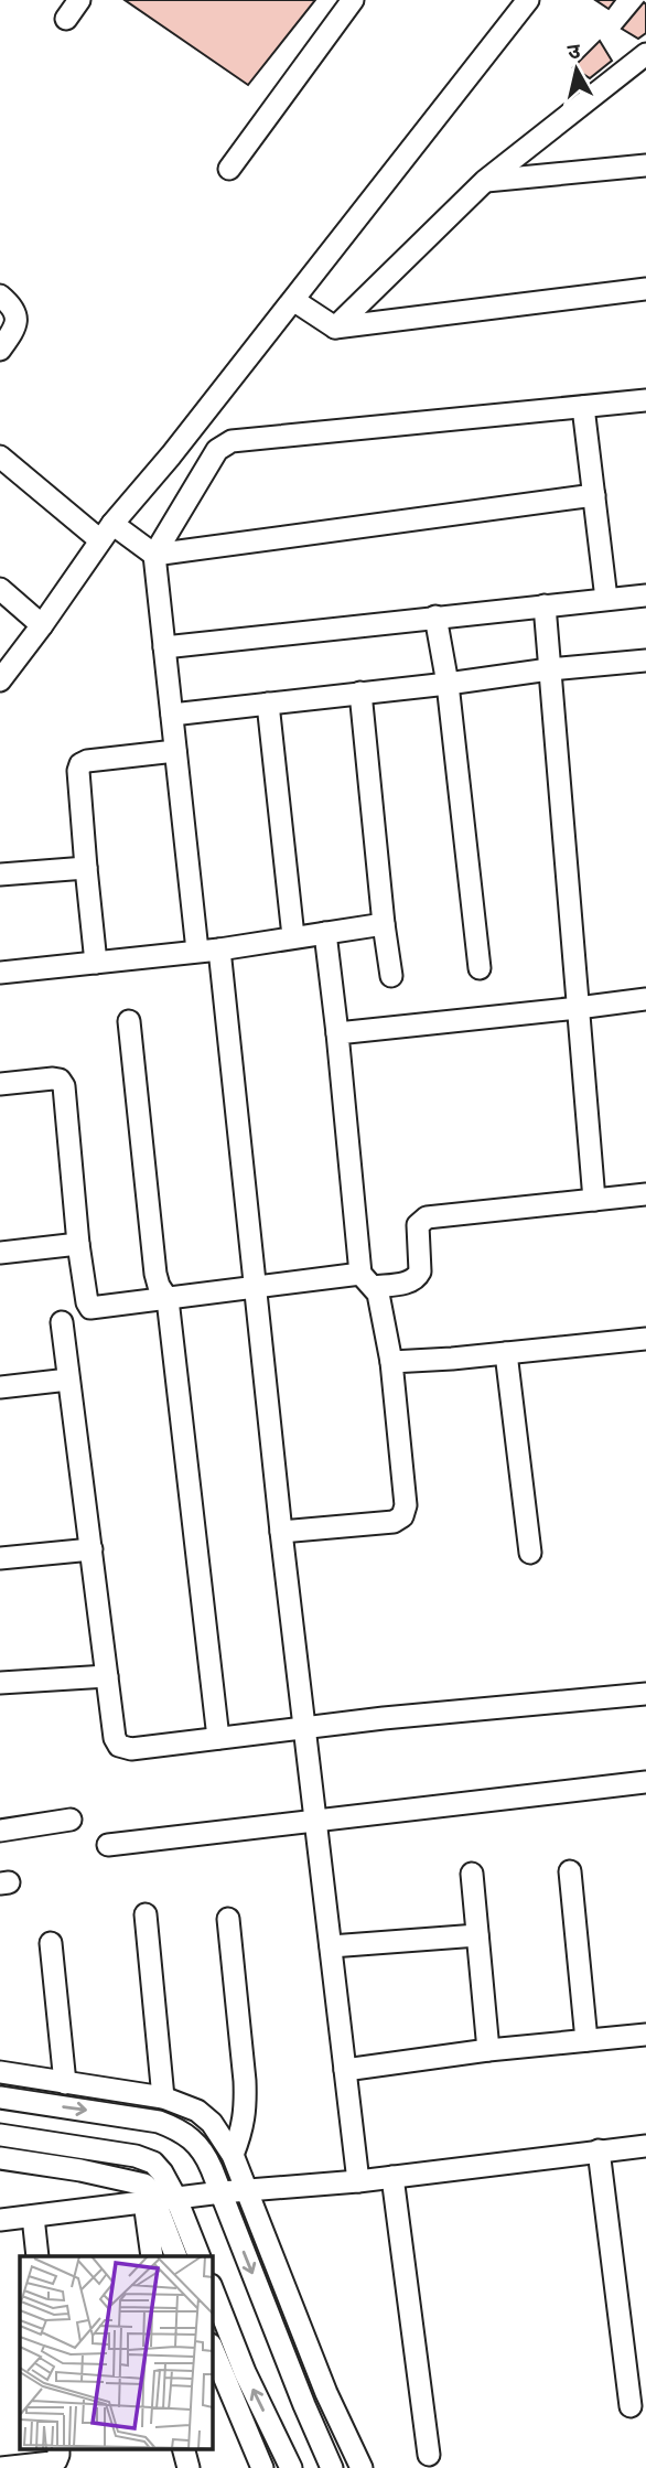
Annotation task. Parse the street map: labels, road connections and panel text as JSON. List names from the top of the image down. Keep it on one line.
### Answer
{"north":"top"}
